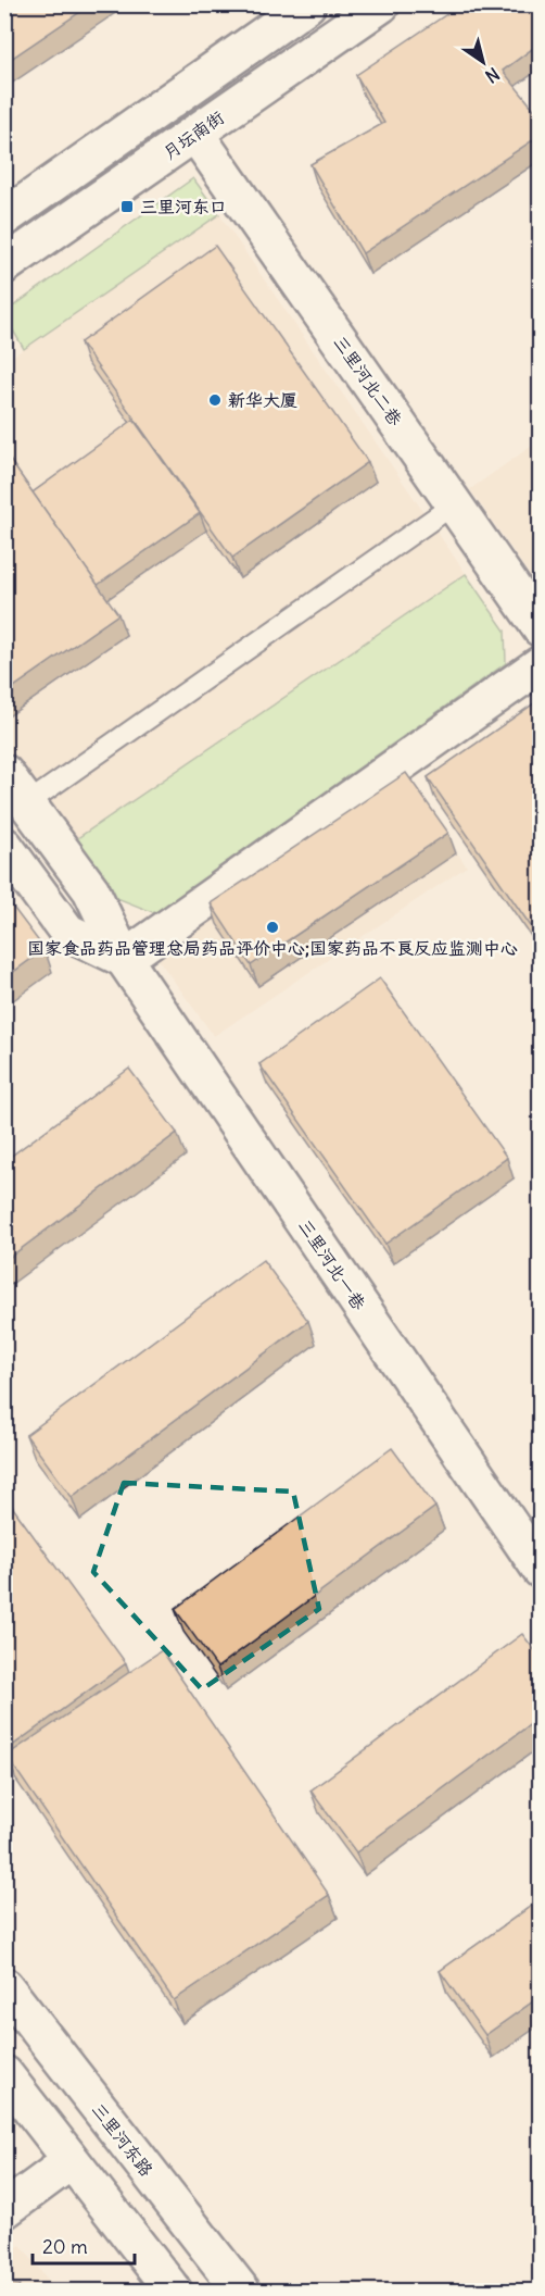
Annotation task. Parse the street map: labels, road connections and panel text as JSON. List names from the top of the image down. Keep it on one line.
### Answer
{"streets":{"street":["月坛南街","三里河北二巷","三里河北一巷","三里河东路"]},"crossings":[["月坛南街","三里河北二巷"]],"places":{"transit":["三里河东口"],"other":["新华大厦","国家食品药品管理总局药品评价中心;国家药品不良反应监测中心"]},"scale_bar":"20 m","north":"bottom right"}
